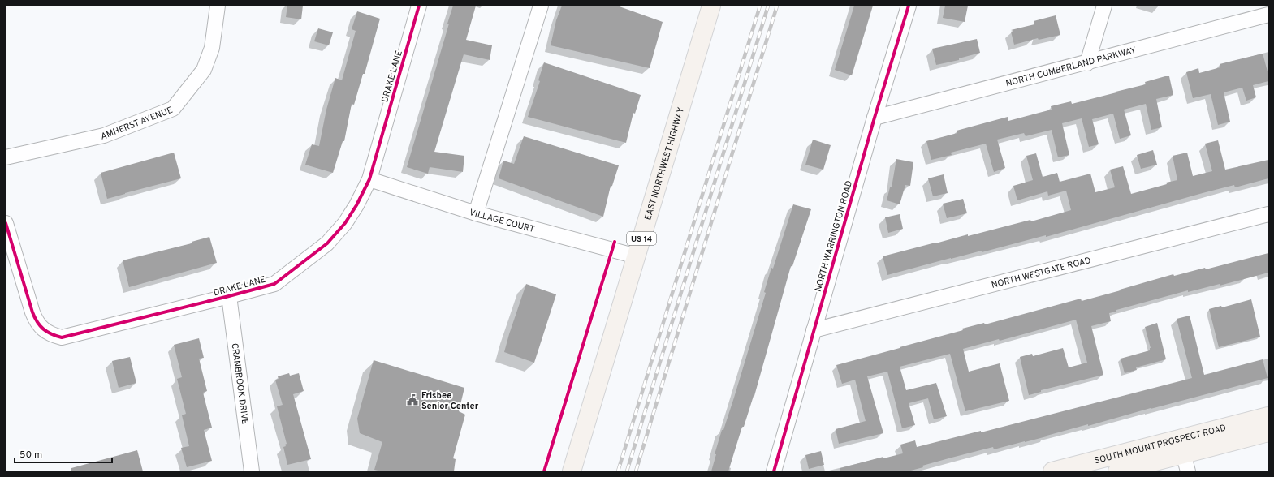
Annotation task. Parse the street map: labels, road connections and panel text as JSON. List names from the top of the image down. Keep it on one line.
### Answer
{"streets":{"main road":["EAST NORTHWEST HIGHWAY","US 14","SOUTH MOUNT PROSPECT ROAD"],"street":["NORTH CUMBERLAND PARKWAY","DRAKE LANE","AMHERST AVENUE","VILLAGE COURT","NORTH WARRINGTON ROAD","NORTH WESTGATE ROAD","CRANBROOK DRIVE"]},"crossings":[["NORTH CUMBERLAND PARKWAY","NORTH WARRINGTON ROAD"],["DRAKE LANE","VILLAGE COURT"],["DRAKE LANE","CRANBROOK DRIVE"],["EAST NORTHWEST HIGHWAY","VILLAGE COURT"],["NORTH WARRINGTON ROAD","NORTH WESTGATE ROAD"]],"places":{"public building":["Frisbee Senior Center"]},"scale_bar":"50 m"}
